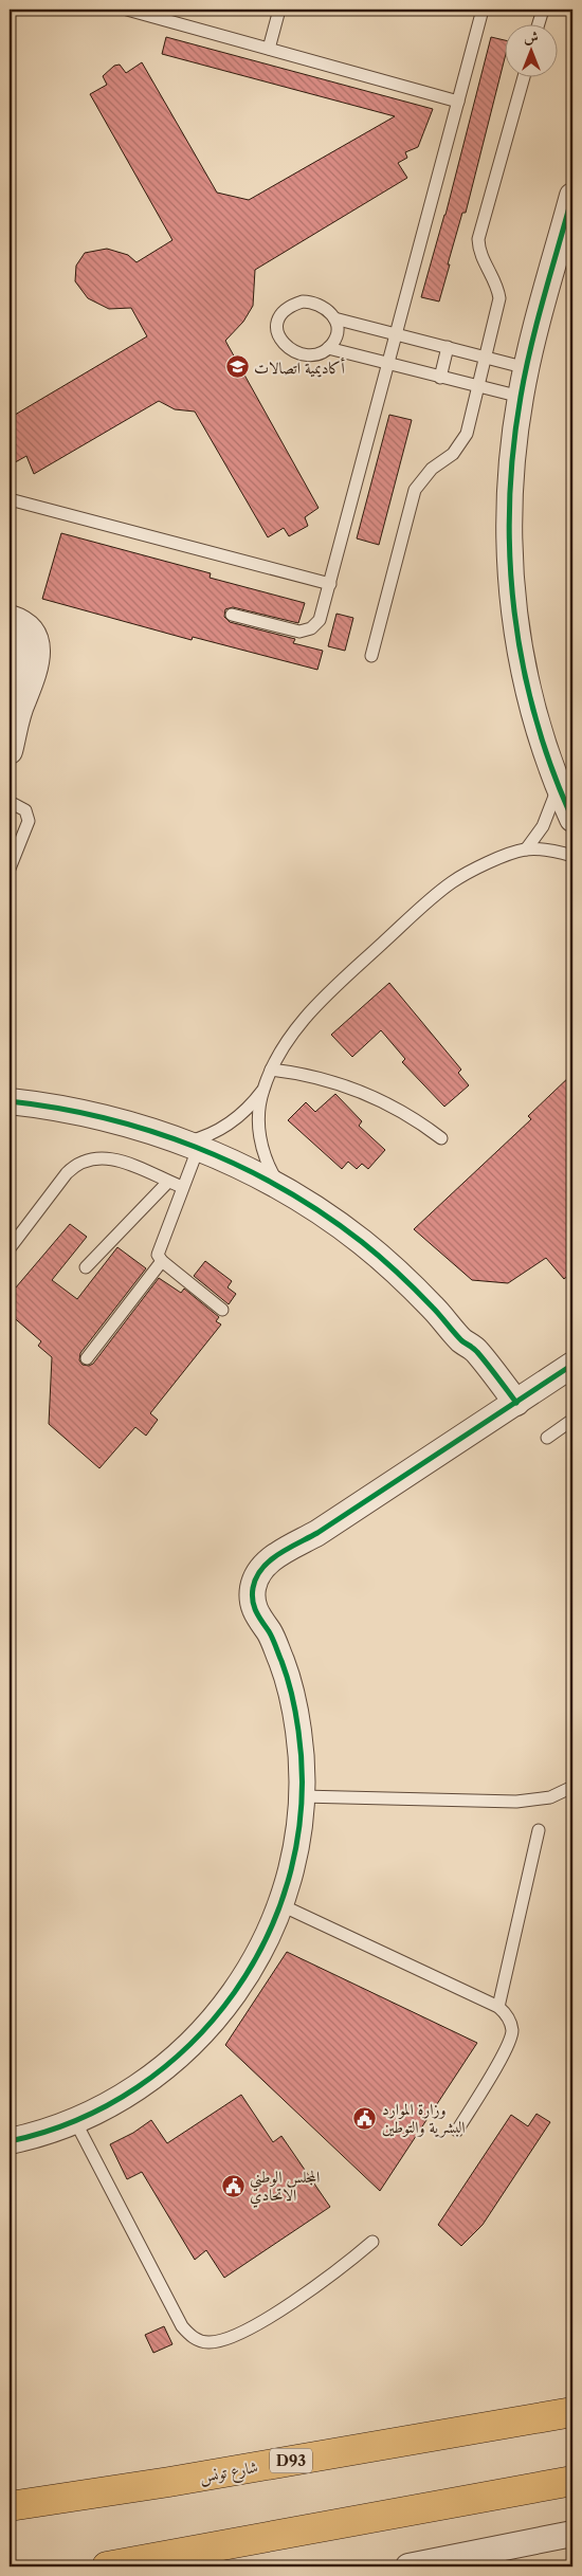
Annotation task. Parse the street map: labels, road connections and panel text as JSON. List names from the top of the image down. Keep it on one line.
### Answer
{"streets":{"main road":["D93","شارع تونس"]},"places":{"school or university":["أكاديمية اتصالات"],"public building":["وزارة الموارد البشرية والتوطين","المجلس الوطني الاتحادي"]},"north":"top"}
